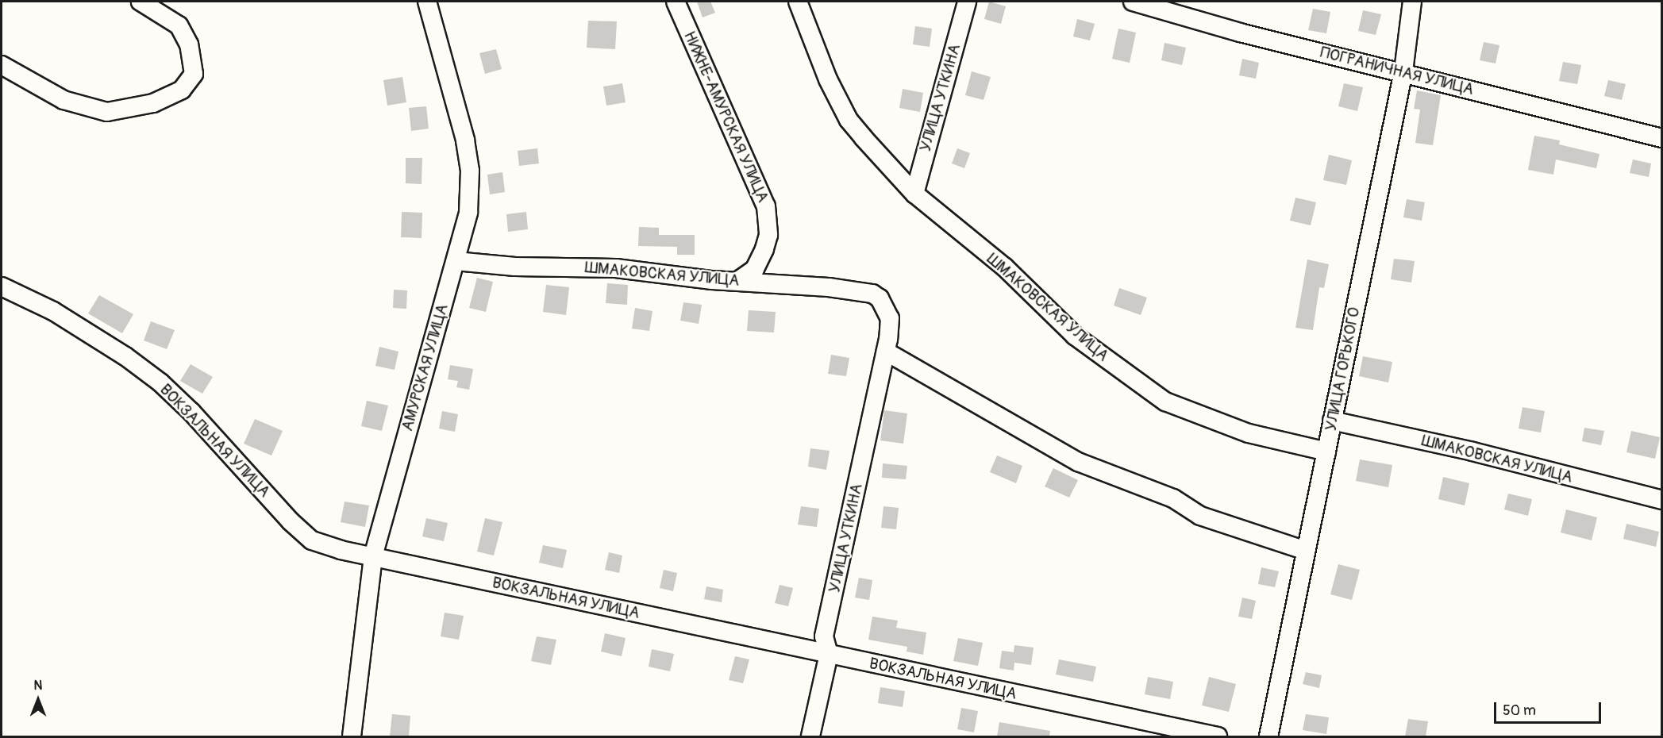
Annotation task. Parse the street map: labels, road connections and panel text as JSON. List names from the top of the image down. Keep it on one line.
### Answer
{"streets":{"street":["ПОГРАНИЧНАЯ УЛИЦА","УЛИЦА УТКИНА","НИЖНЕ-АМУРСКАЯ УЛИЦА","ШМАКОВСКАЯ УЛИЦА","АМУРСКАЯ УЛИЦА","УЛИЦА ГОРЬКОГО","ВОКЗАЛЬНАЯ УЛИЦА"]},"crossings":[["ПОГРАНИЧНАЯ УЛИЦА","УЛИЦА ГОРЬКОГО"],["УЛИЦА УТКИНА","ШМАКОВСКАЯ УЛИЦА"],["УЛИЦА УТКИНА","ВОКЗАЛЬНАЯ УЛИЦА"],["НИЖНЕ-АМУРСКАЯ УЛИЦА","ШМАКОВСКАЯ УЛИЦА"],["ШМАКОВСКАЯ УЛИЦА","АМУРСКАЯ УЛИЦА"],["ШМАКОВСКАЯ УЛИЦА","УЛИЦА ГОРЬКОГО"],["АМУРСКАЯ УЛИЦА","ВОКЗАЛЬНАЯ УЛИЦА"]],"scale_bar":"50 m","north":"top"}
